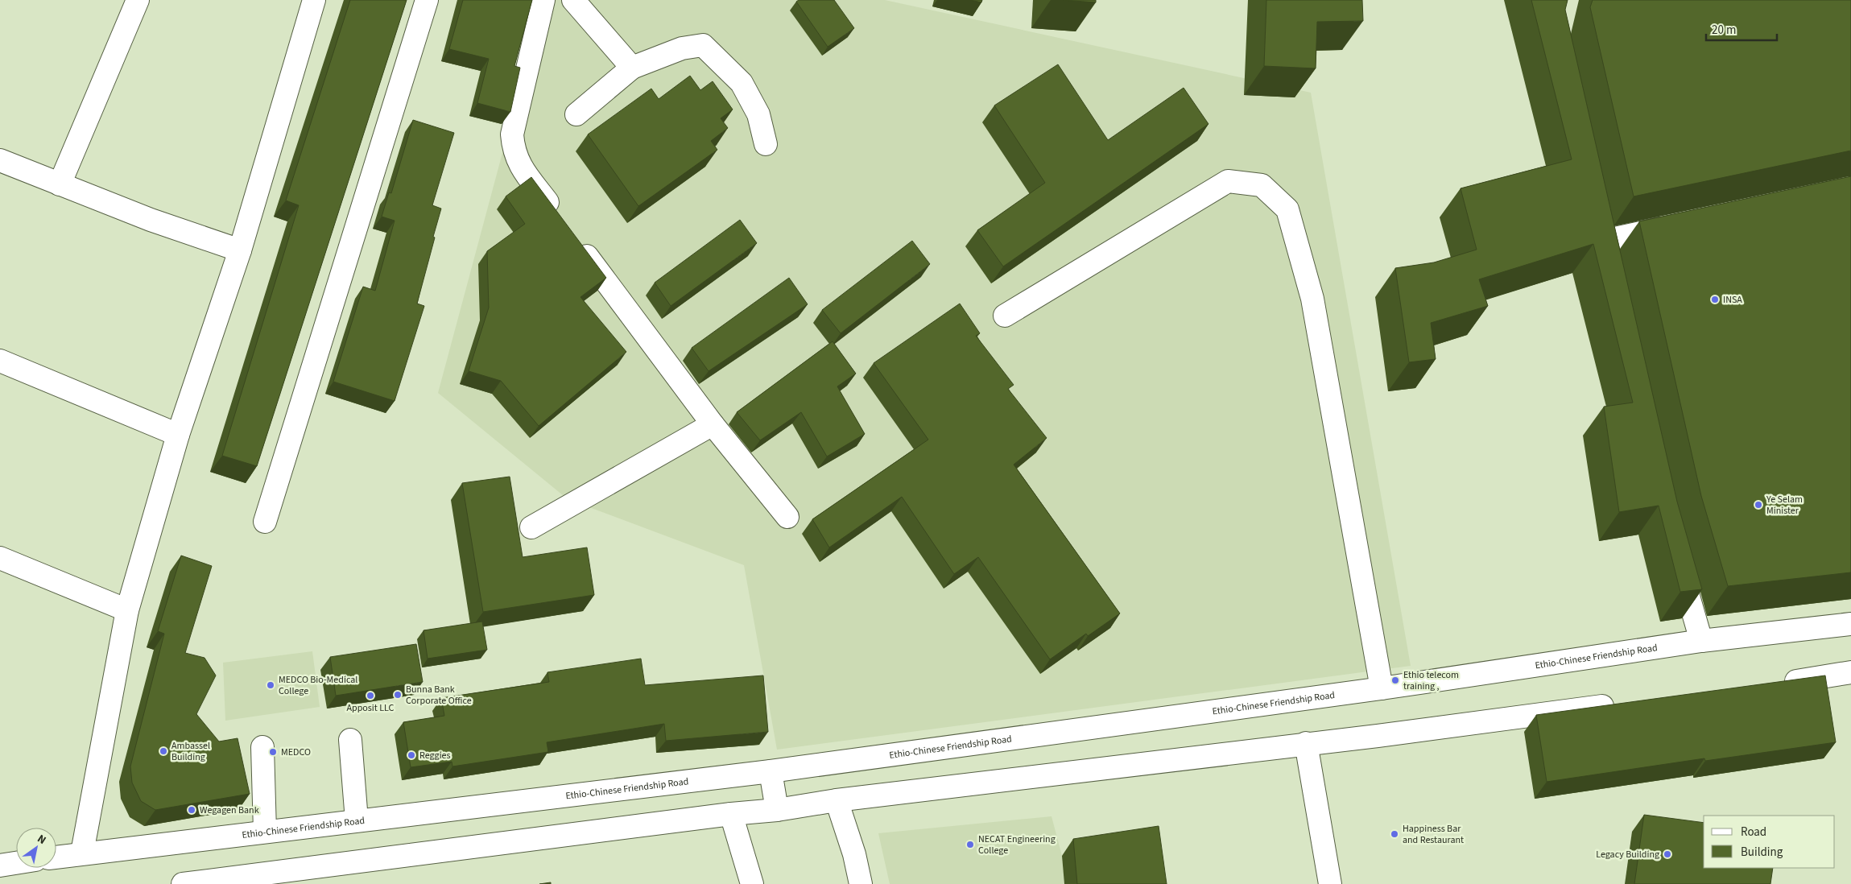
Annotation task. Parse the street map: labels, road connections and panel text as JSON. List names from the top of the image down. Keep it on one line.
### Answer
{"streets":{"main road":["Ethio-Chinese Friendship Road"]},"places":["INSA","Ye Selam Minister","Ethio telecom training ,","MEDCO Bio-Medical College","Bunna Bank Corporate Office","Apposit LLC","Ambassel Building","MEDCO","Reggies","Wegagen Bank","Happiness Bar and Restaurant","NECAT Engineering College","Legacy Building"],"legend":["Road","Building"],"scale_bar":"20 m","north":"top right"}
